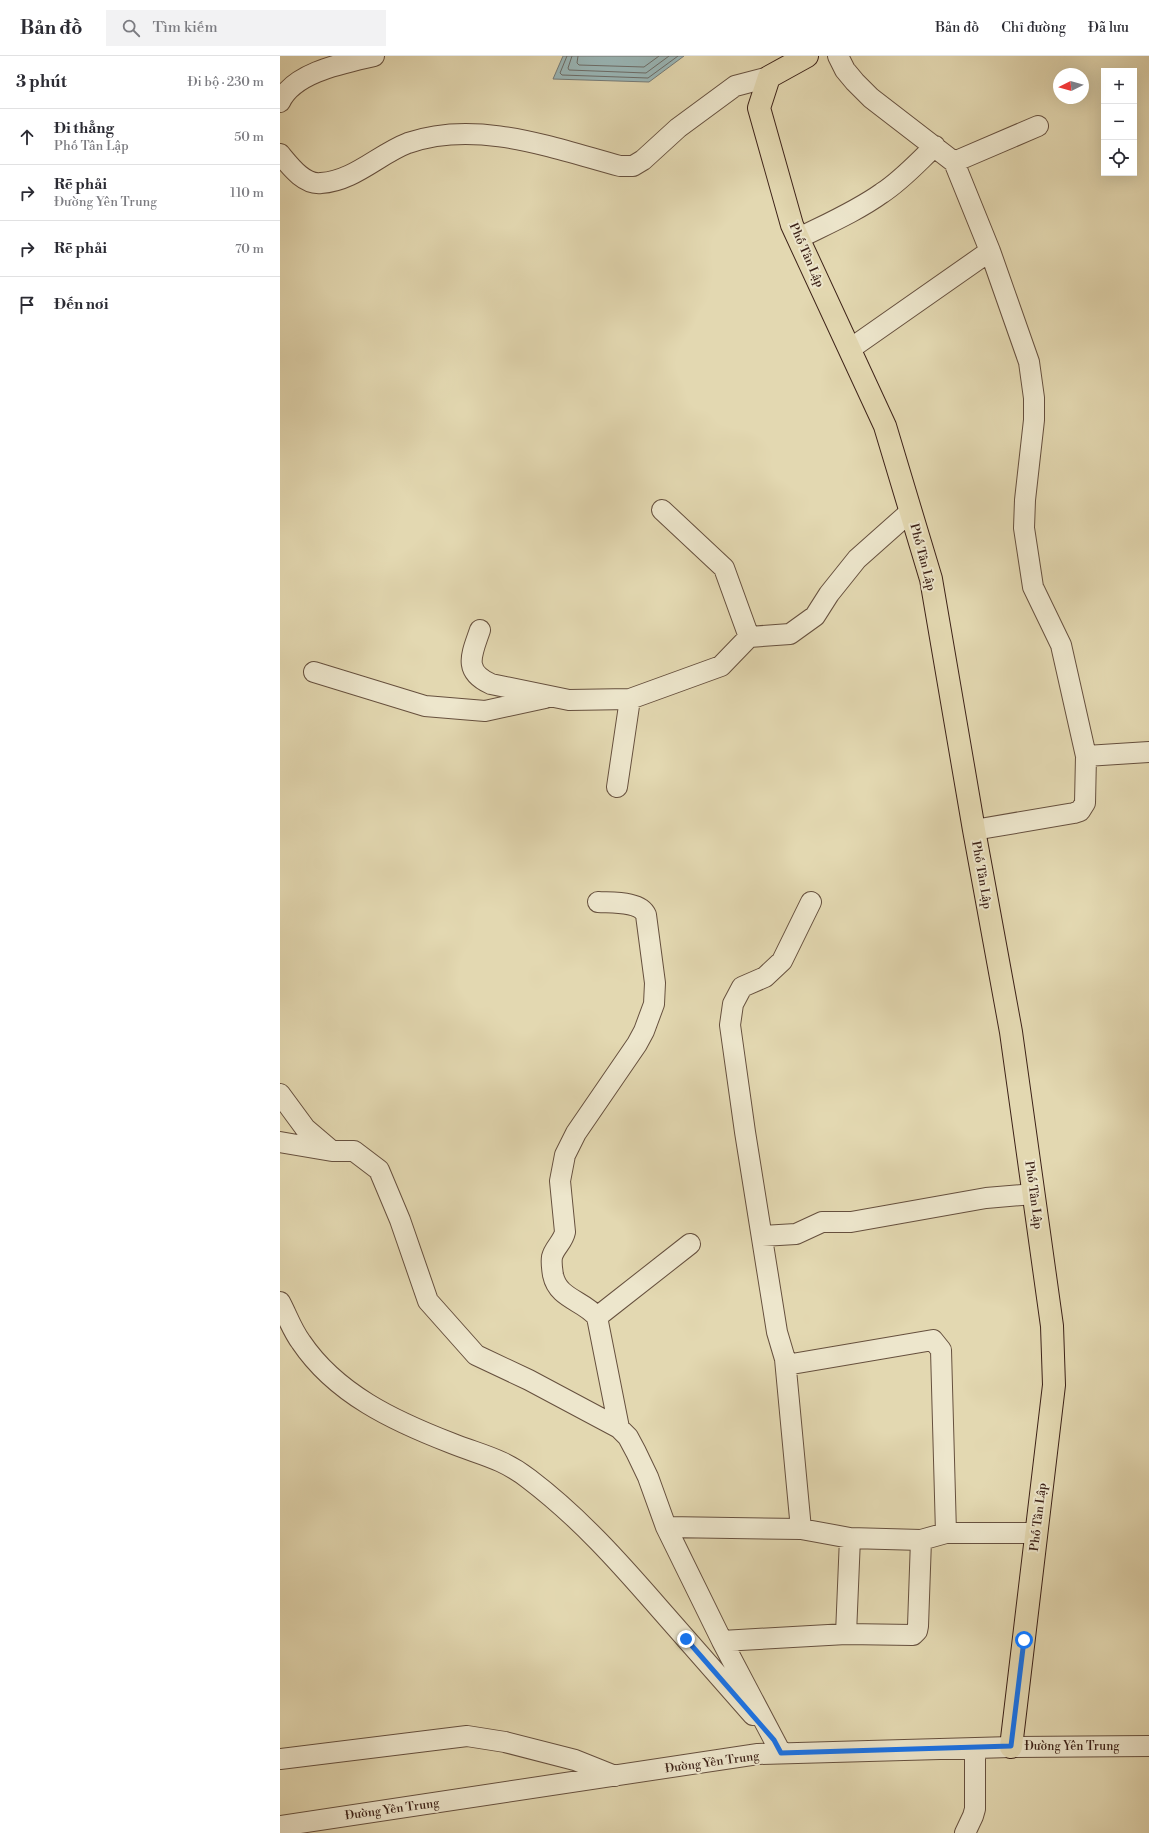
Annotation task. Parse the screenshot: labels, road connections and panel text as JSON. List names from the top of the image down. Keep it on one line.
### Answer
{"streets":{"main road":["Phố Tân Lập"],"street":["Đường Yên Trung"]},"crossings":[["Phố Tân Lập","Đường Yên Trung"]],"north":"left","page":{"header":"Bản đồ","search":"Tìm kiếm","nav":["Bản đồ","Chỉ đường","Đã lưu"],"heading":["3 phút","Đi bộ · 230 m"],"map_buttons":["+","−"],"list":[["Đi thẳng","Phố Tân Lập","50 m"],["Rẽ phải","Đường Yên Trung","110 m"],["Rẽ phải","70 m"],"Đến nơi"]}}
